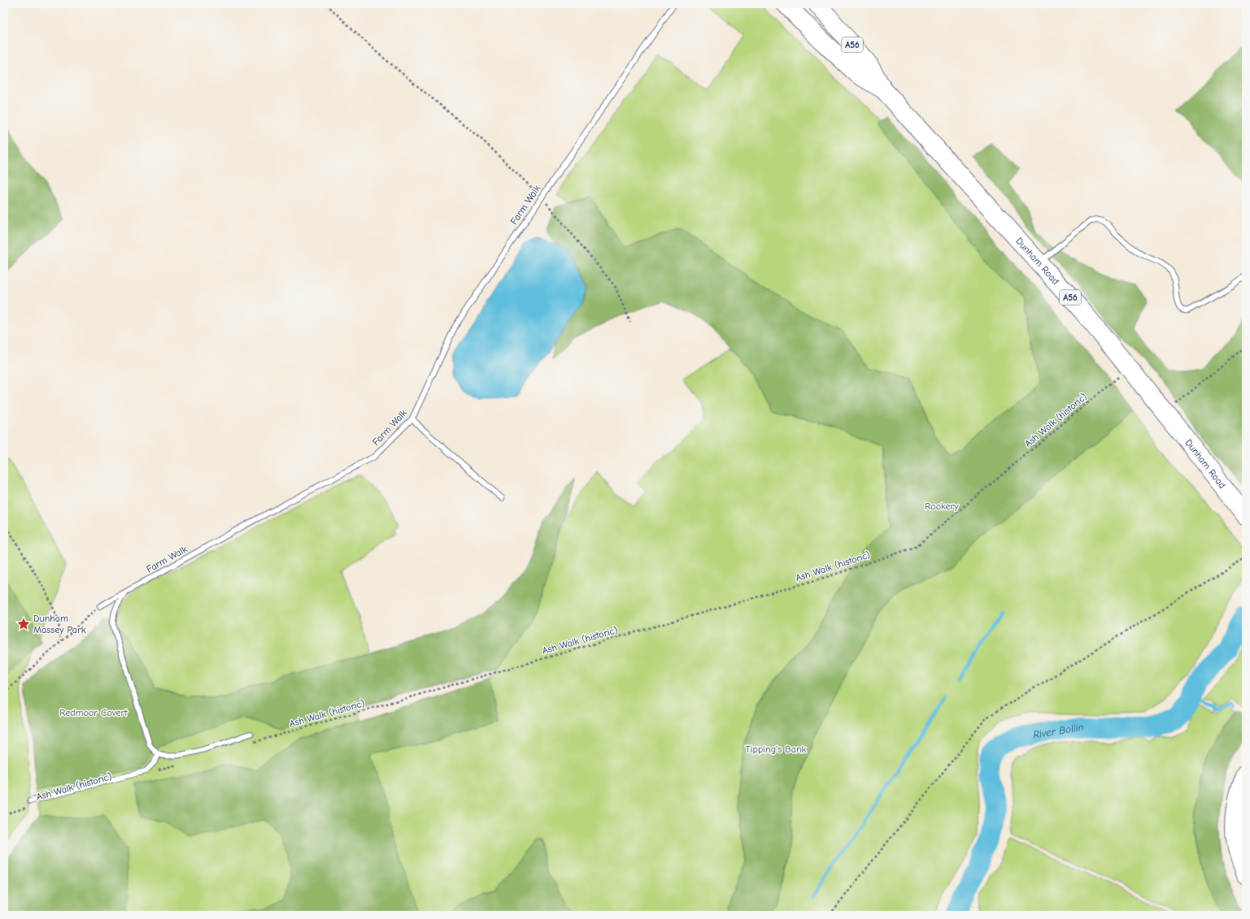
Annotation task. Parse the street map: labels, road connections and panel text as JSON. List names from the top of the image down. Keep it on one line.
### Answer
{"streets":{"highway":["A56","Dunham Road"],"lane":["Farm Walk"],"path":["Ash Walk (historic)"]},"water":["River Bollin"],"parks":["Rookery","Redmoor Covert","Tipping's Bank"],"places":{"place":["Dunham Massey Park"]}}
